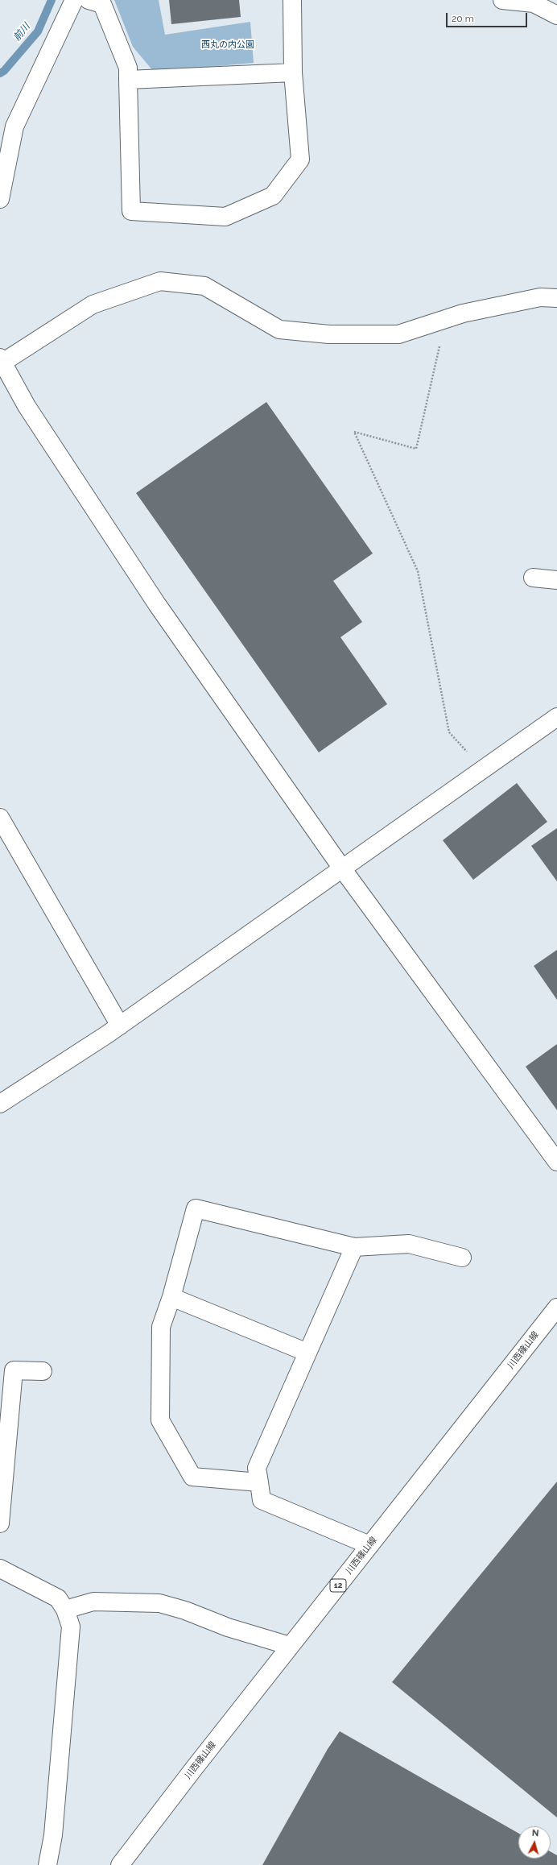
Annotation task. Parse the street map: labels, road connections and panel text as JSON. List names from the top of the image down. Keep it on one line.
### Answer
{"streets":{"street":["川西篠山線","12"]},"water":["前川"],"parks":["西丸の内公園"],"scale_bar":"20 m","north":"top"}
